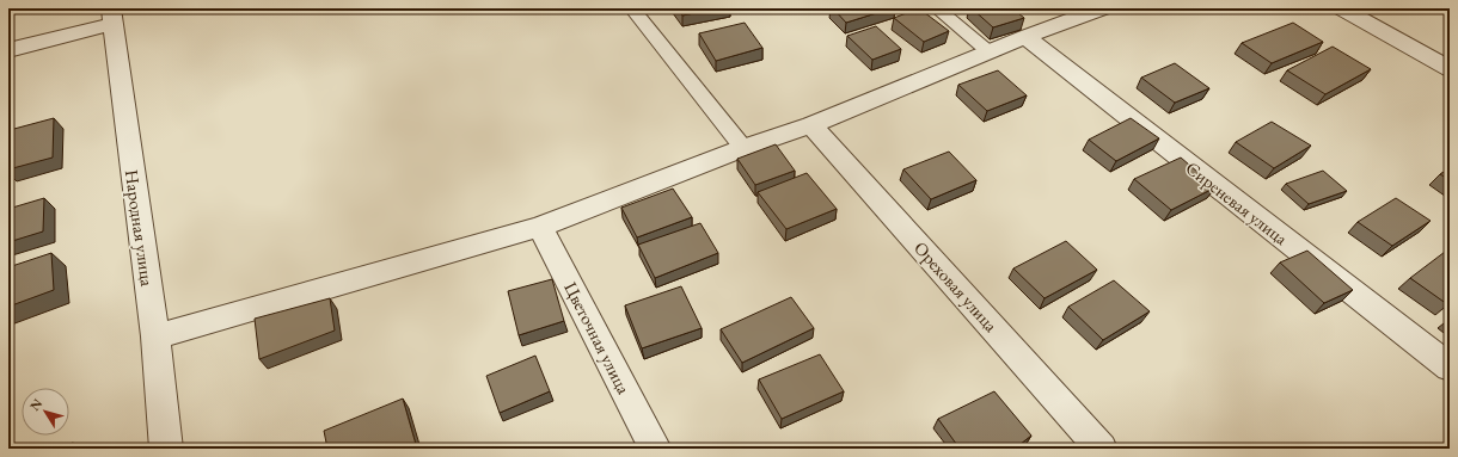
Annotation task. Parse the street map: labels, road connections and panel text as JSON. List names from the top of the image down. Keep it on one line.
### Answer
{"streets":{"street":["Сиреневая улица","Народная улица","Ореховая улица","Цветочная улица"]},"north":"top left"}
